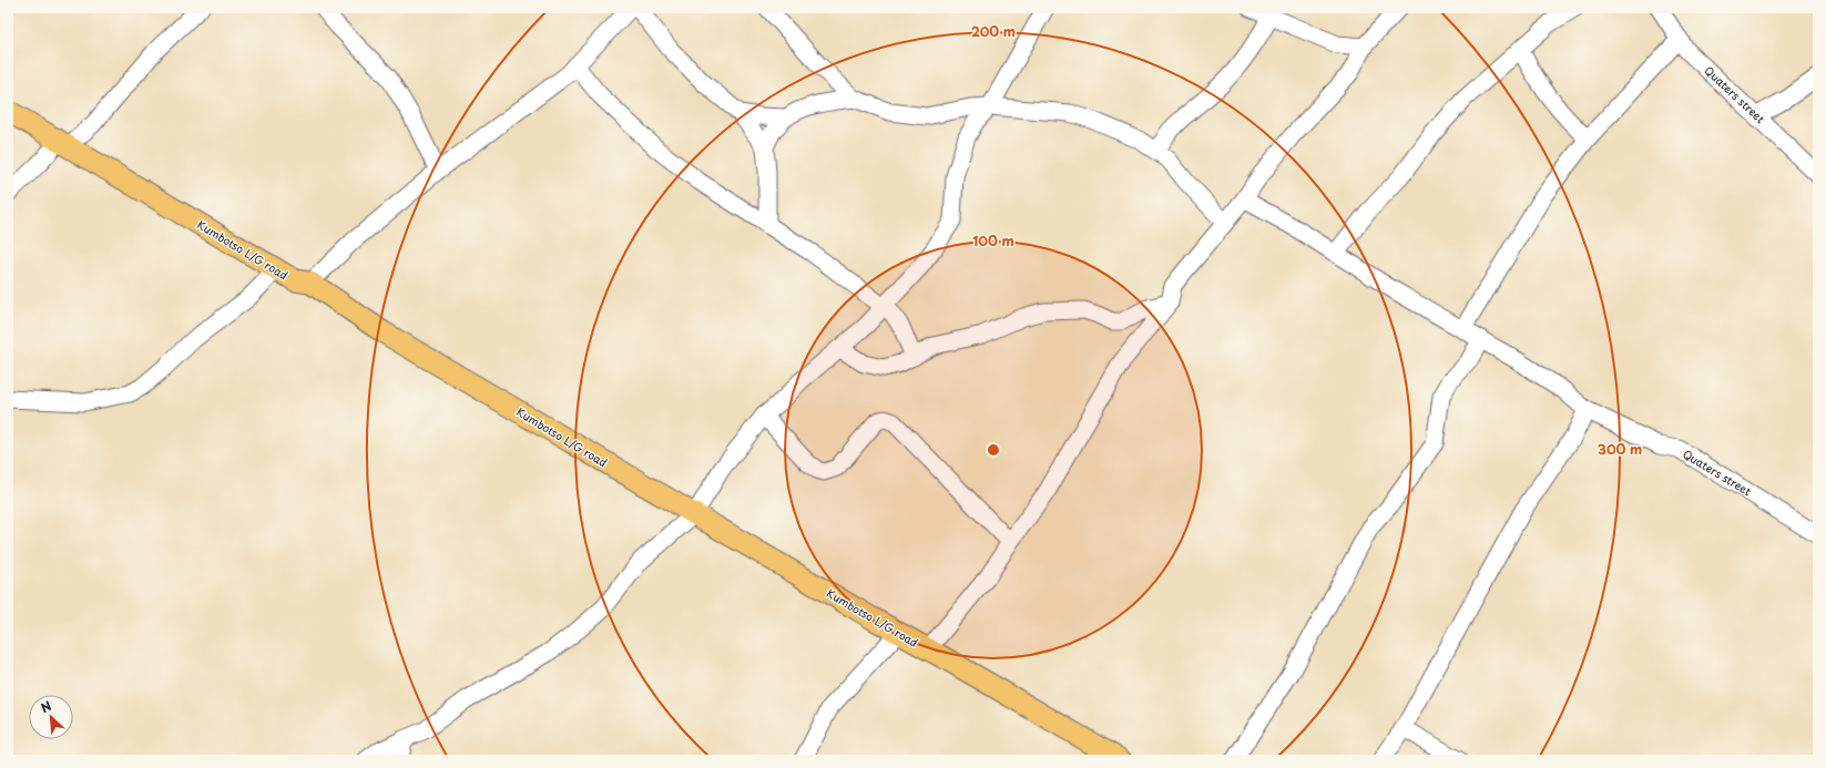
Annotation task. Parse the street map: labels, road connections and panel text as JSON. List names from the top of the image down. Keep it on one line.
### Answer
{"streets":{"main road":["Kumbotso L/G road"],"street":["Quaters street"]},"north":"top left","rings":["200 m","100 m","300 m"]}
